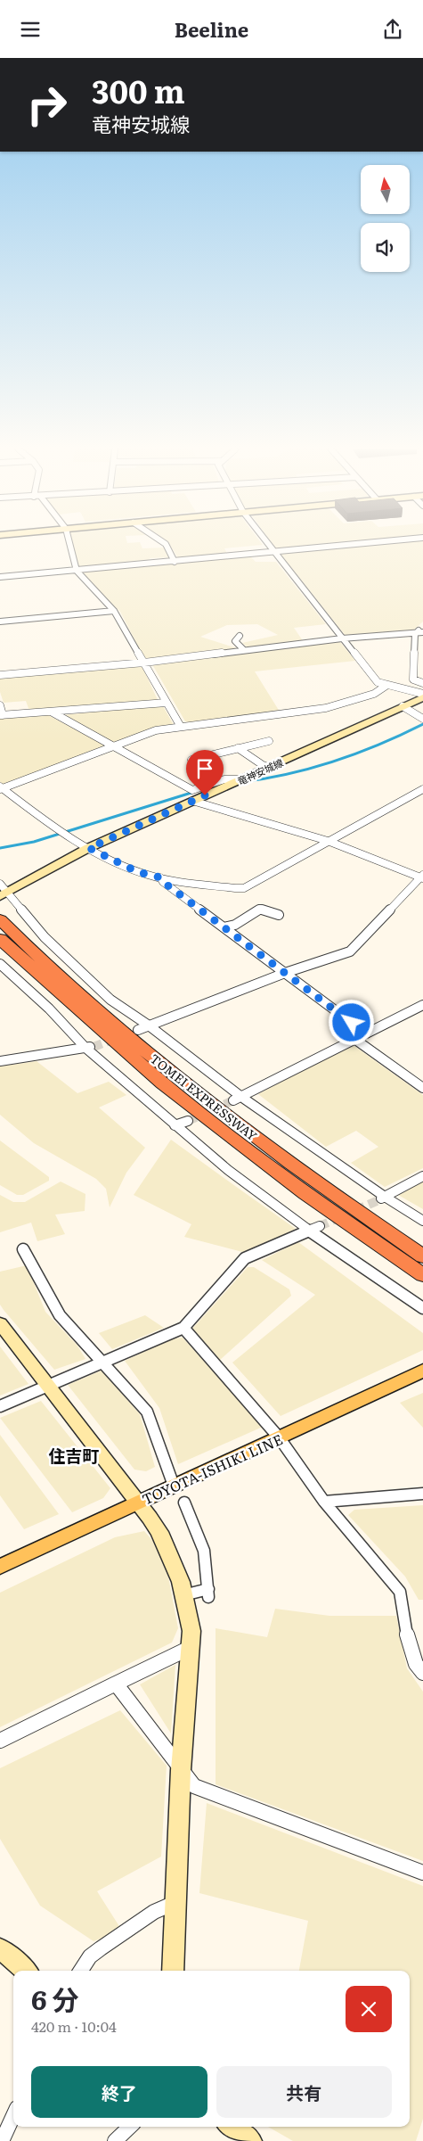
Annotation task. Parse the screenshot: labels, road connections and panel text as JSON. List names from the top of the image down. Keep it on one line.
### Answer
{"streets":{"highway":["TOMEI EXPRESSWAY"],"main road":["TOYOTA-ISHIKI LINE"],"street":["竜神安城線"]},"districts":["住吉町"],"north":"top","page":{"header":"Beeline","turn":["300 m","竜神安城線"],"heading":["6 分","420 m · 10:04"],"buttons":["終了","共有"]}}
